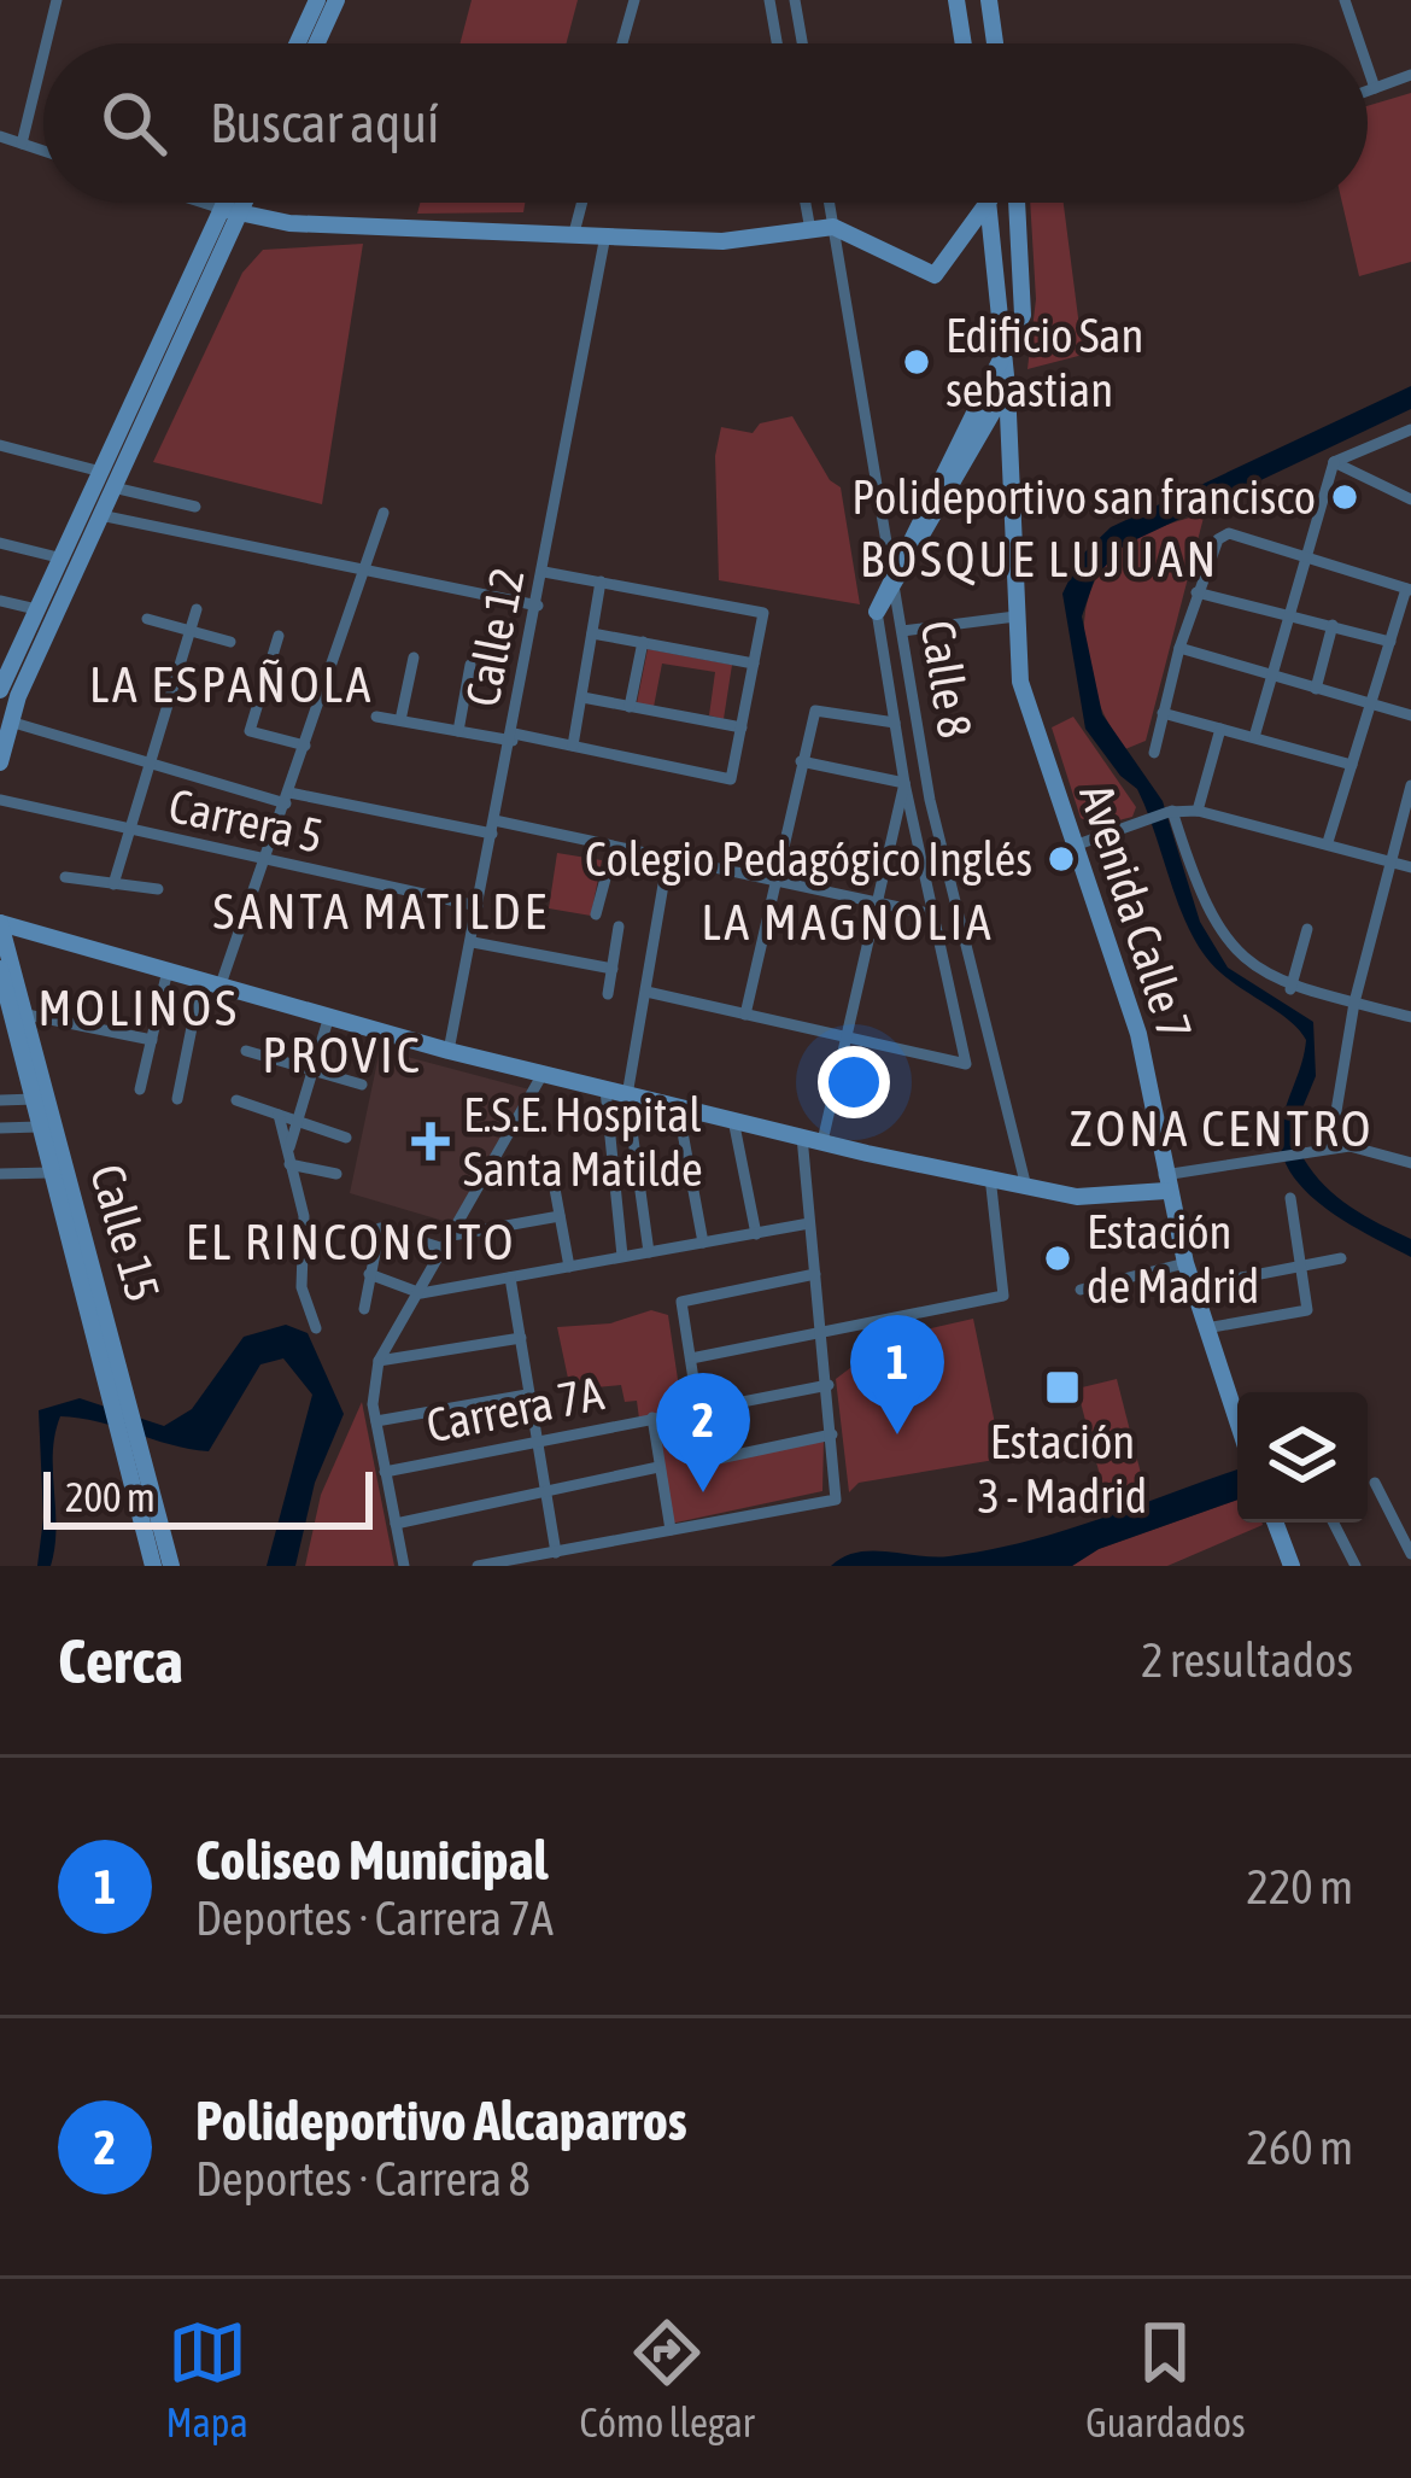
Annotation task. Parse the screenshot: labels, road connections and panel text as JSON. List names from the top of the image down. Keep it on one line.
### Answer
{"streets":{"street":["Calle 12","Calle 8","Carrera 5","Avenida Calle 7","Calle 15","Carrera 7A"]},"crossings":[["Calle 12","Carrera 5"]],"districts":["BOSQUE LUJUAN","LA ESPAÑOLA","SANTA MATILDE","LA MAGNOLIA","MOLINOS","PROVIC","ZONA CENTRO","EL RINCONCITO"],"places":{"other":["Edificio San sebastian","Polideportivo san francisco","Colegio Pedagógico Inglés","Estación de Madrid"],"health":["E.S.E. Hospital Santa Matilde"],"transit":["Estación 3 - Madrid"]},"scale_bar":"200 m","page":{"search":"Buscar aquí","pins":["1","2"],"scale":"200 m","heading":["Cerca","2 resultados"],"list":[{"mark":"1","name":"Coliseo Municipal","note":"Deportes · Carrera 7A","value":"220 m"},{"mark":"2","name":"Polideportivo Alcaparros","note":"Deportes · Carrera 8","value":"260 m"}],"nav":["Mapa","Cómo llegar","Guardados"]}}
